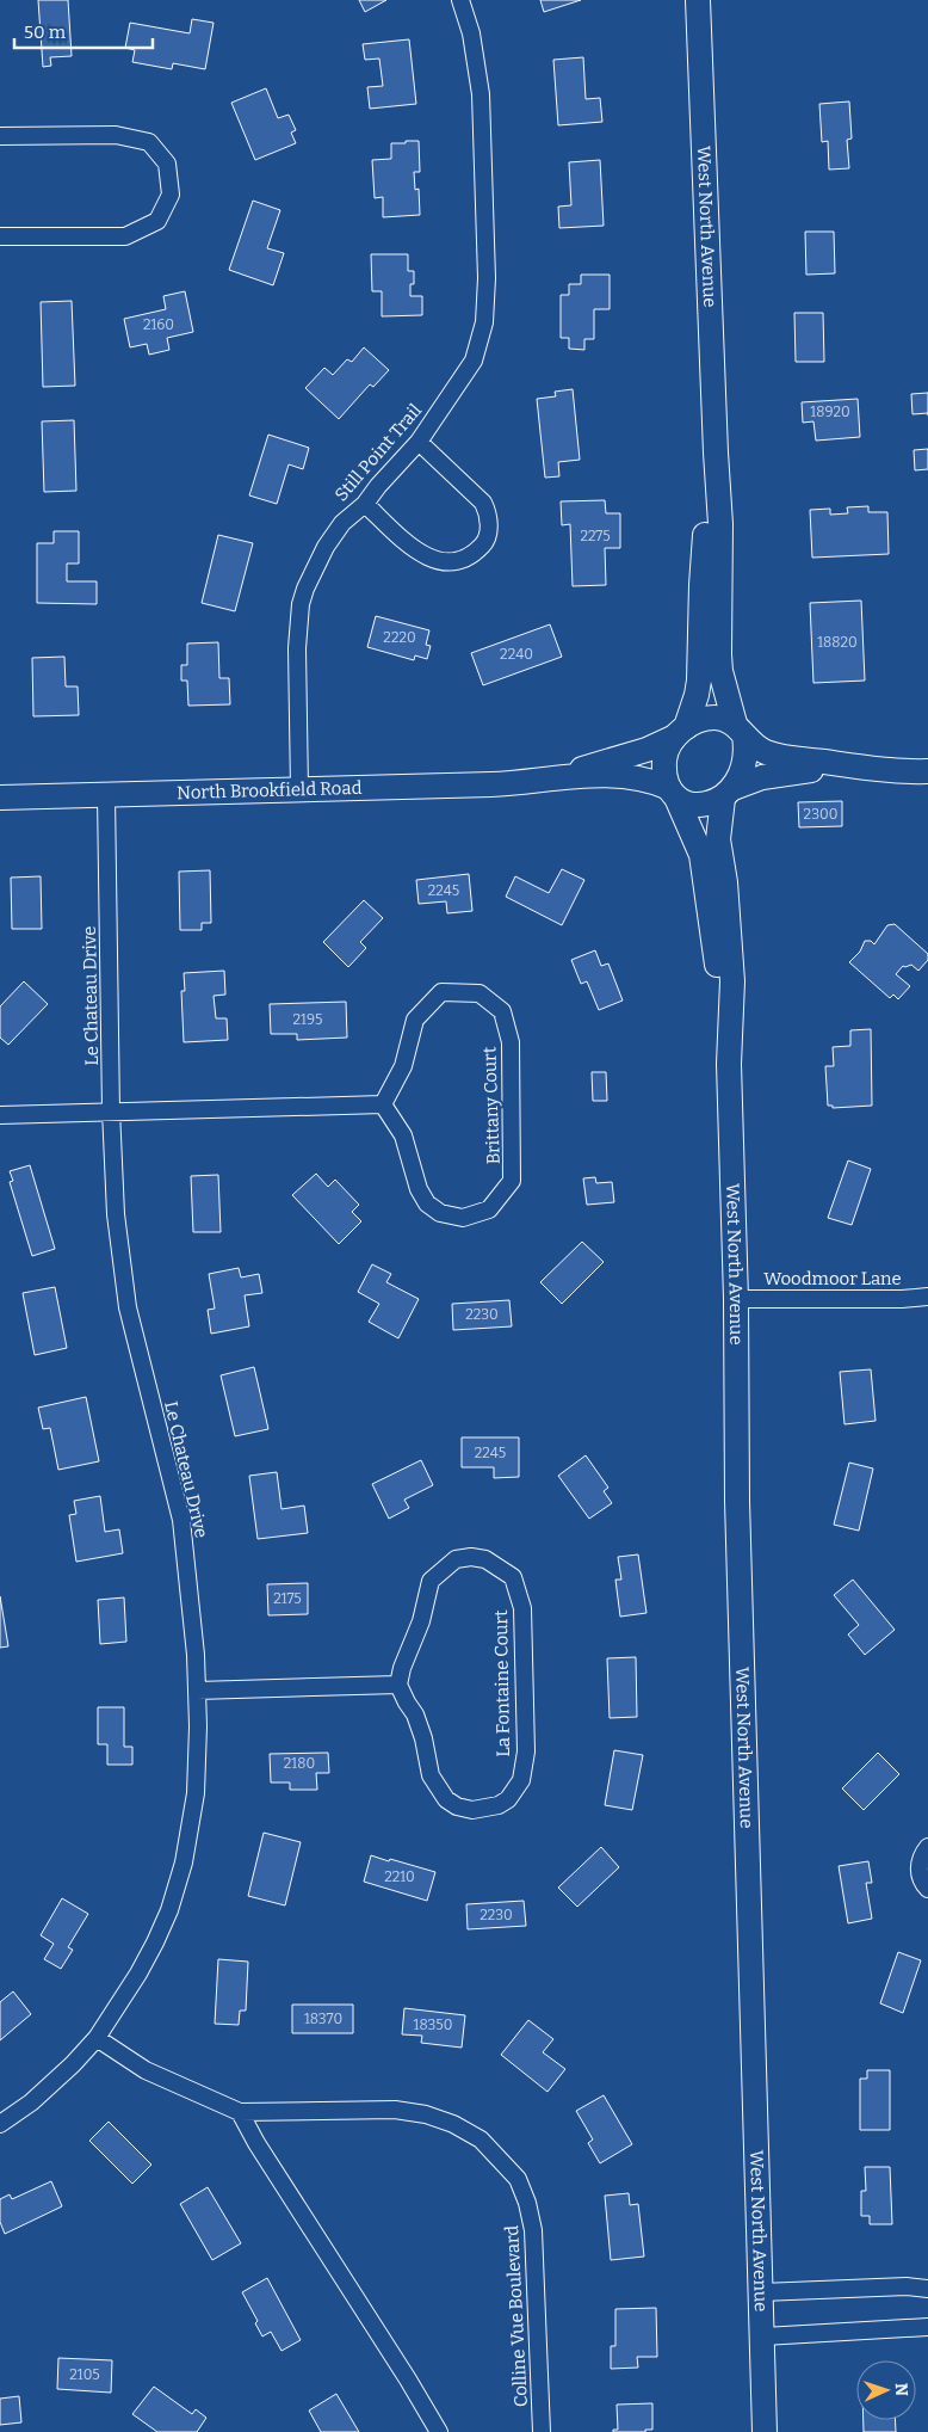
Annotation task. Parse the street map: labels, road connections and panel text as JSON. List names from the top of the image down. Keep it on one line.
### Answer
{"streets":{"main road":["West North Avenue","North Brookfield Road"],"street":["Still Point Trail","Le Chateau Drive","Brittany Court","Woodmoor Lane","La Fontaine Court","Colline Vue Boulevard"]},"crossings":[["West North Avenue","North Brookfield Road"],["West North Avenue","Woodmoor Lane"],["Still Point Trail","North Brookfield Road"],["North Brookfield Road","Le Chateau Drive"],["Le Chateau Drive","Colline Vue Boulevard"]],"house_numbers":["2160","18920","2275","2220","18820","2240","2300","2245","2195","2230","2245","2175","2180","2210","2230","18370","18350","2105"],"scale_bar":"50 m","north":"right"}
